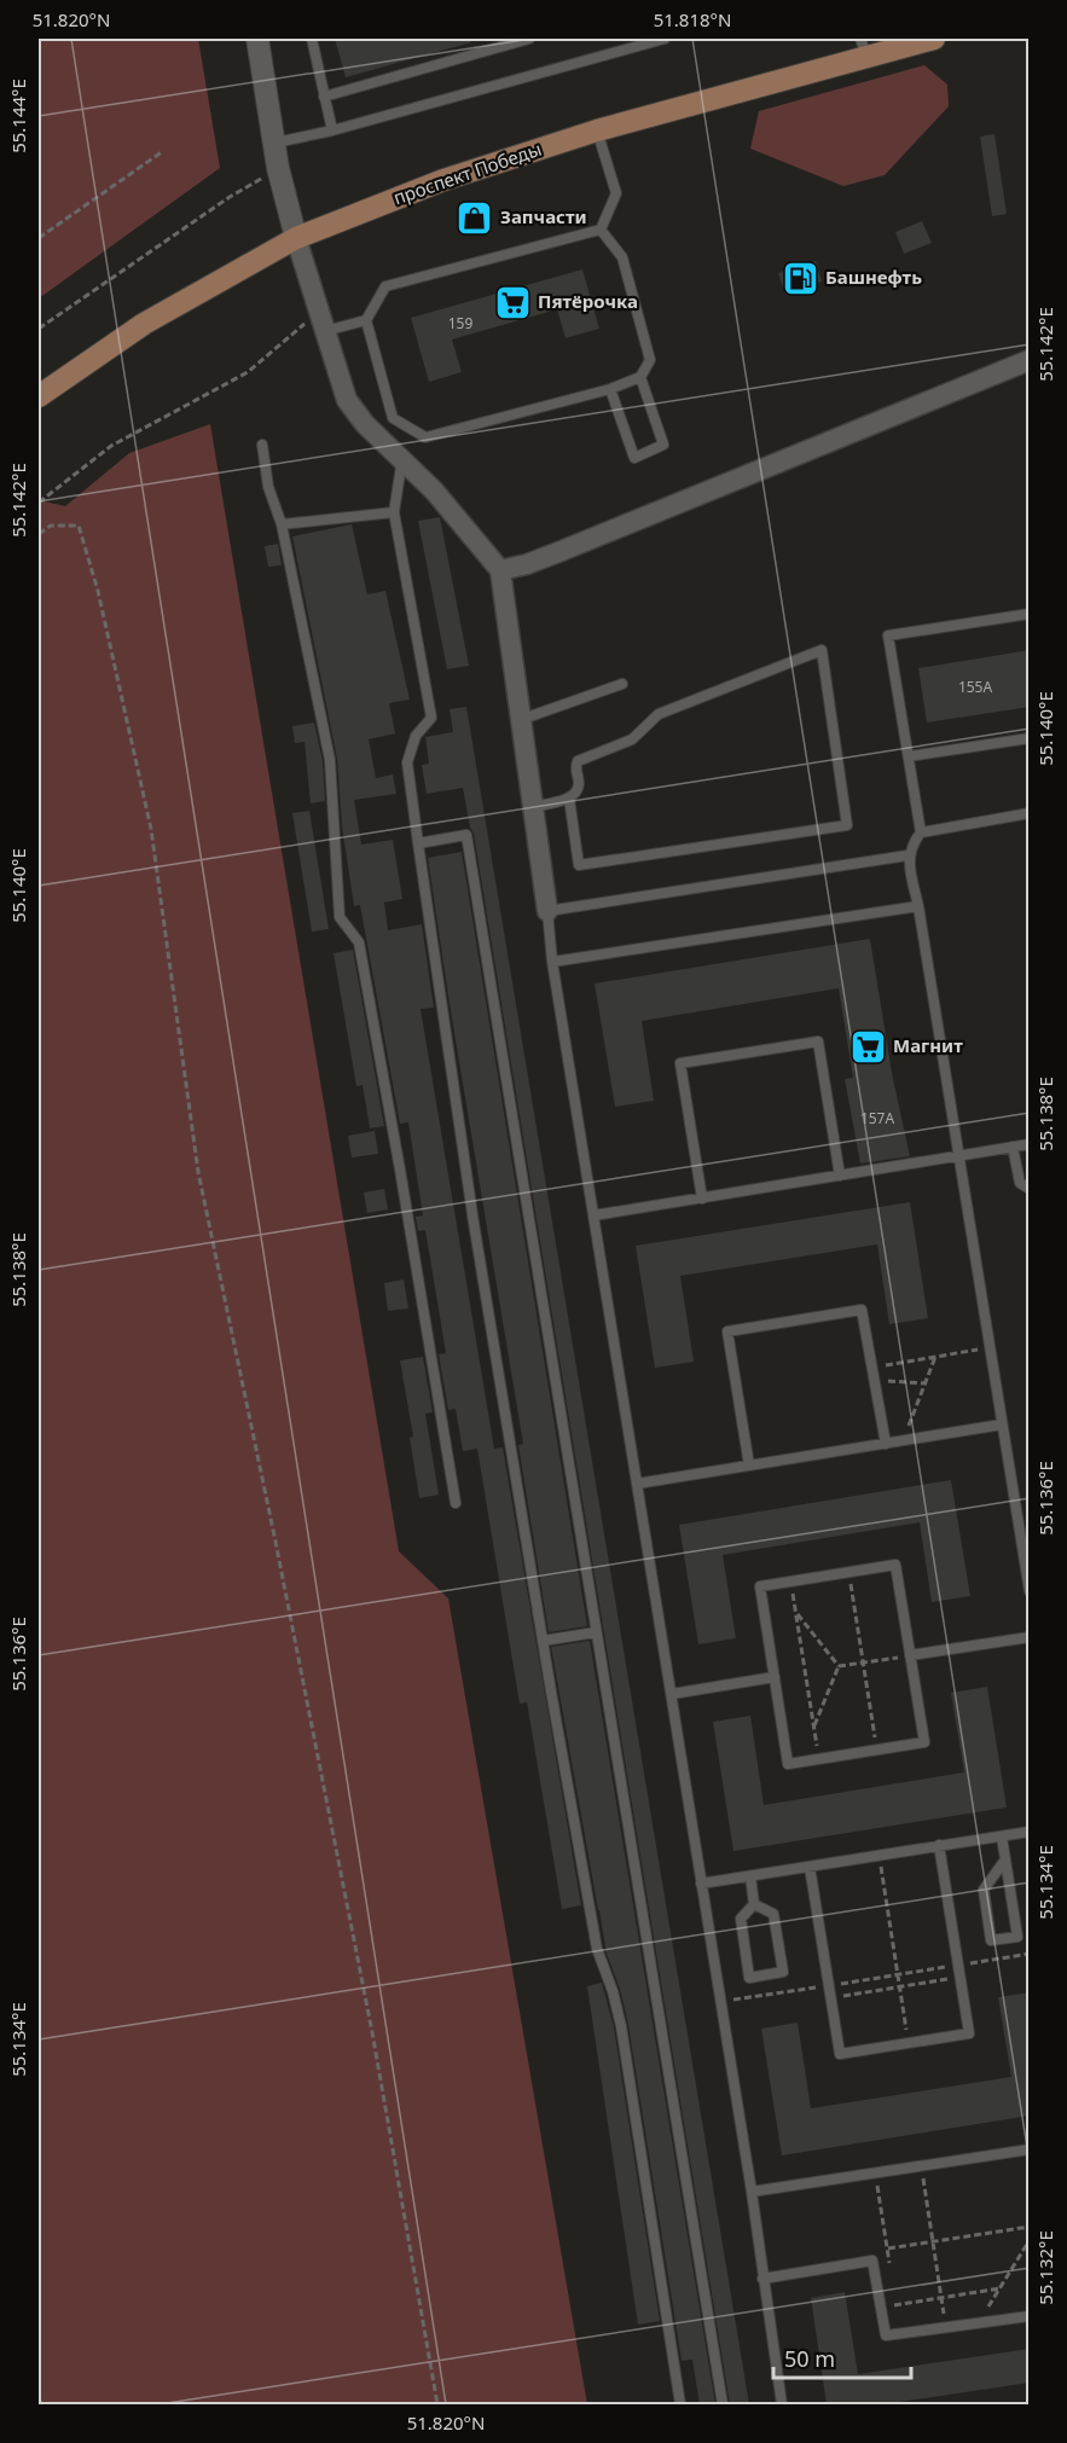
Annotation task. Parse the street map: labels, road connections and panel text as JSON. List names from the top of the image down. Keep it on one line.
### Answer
{"streets":{"main road":["проспект Победы"]},"places":{"shop":["Запчасти"],"fuel station":["Башнефть"],"supermarket":["Пятёрочка","Магнит"]},"house_numbers":["159","155А","157А"],"scale_bar":"50 m","coordinates":["51.820°N","51.818°N","55.144°E","55.142°E","55.140°E","55.138°E","55.136°E","55.134°E","55.132°E"]}
